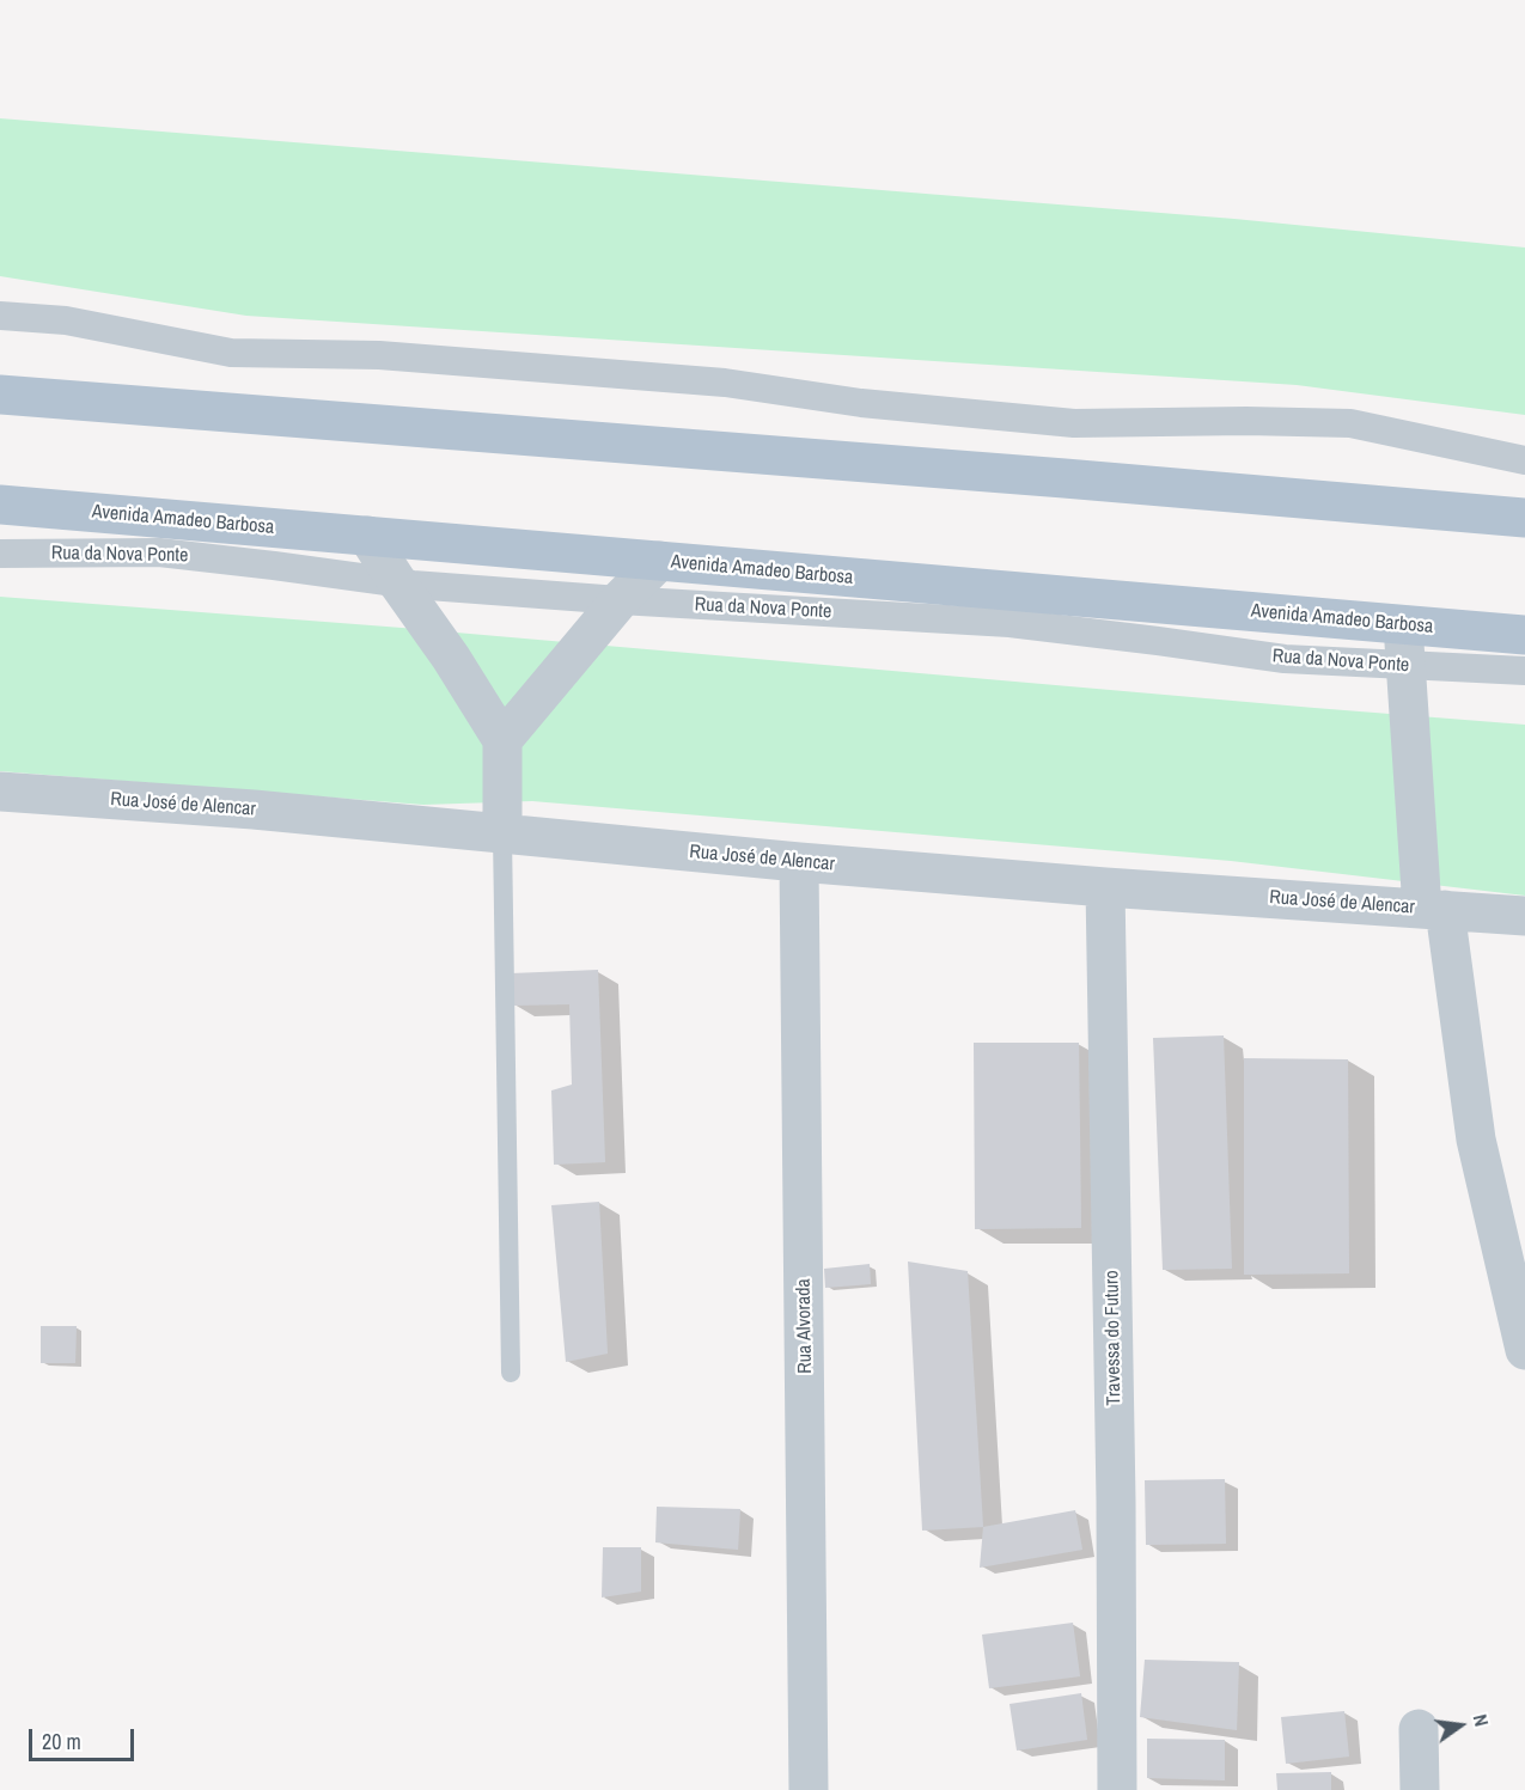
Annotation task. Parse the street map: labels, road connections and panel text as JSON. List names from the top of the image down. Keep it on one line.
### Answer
{"streets":{"main road":["Avenida Amadeo Barbosa"],"street":["Rua da Nova Ponte","Rua José de Alencar","Rua Alvorada","Travessa do Futuro"]},"crossings":[["Rua José de Alencar","Rua Alvorada"],["Rua José de Alencar","Travessa do Futuro"]],"scale_bar":"20 m","north":"right"}
